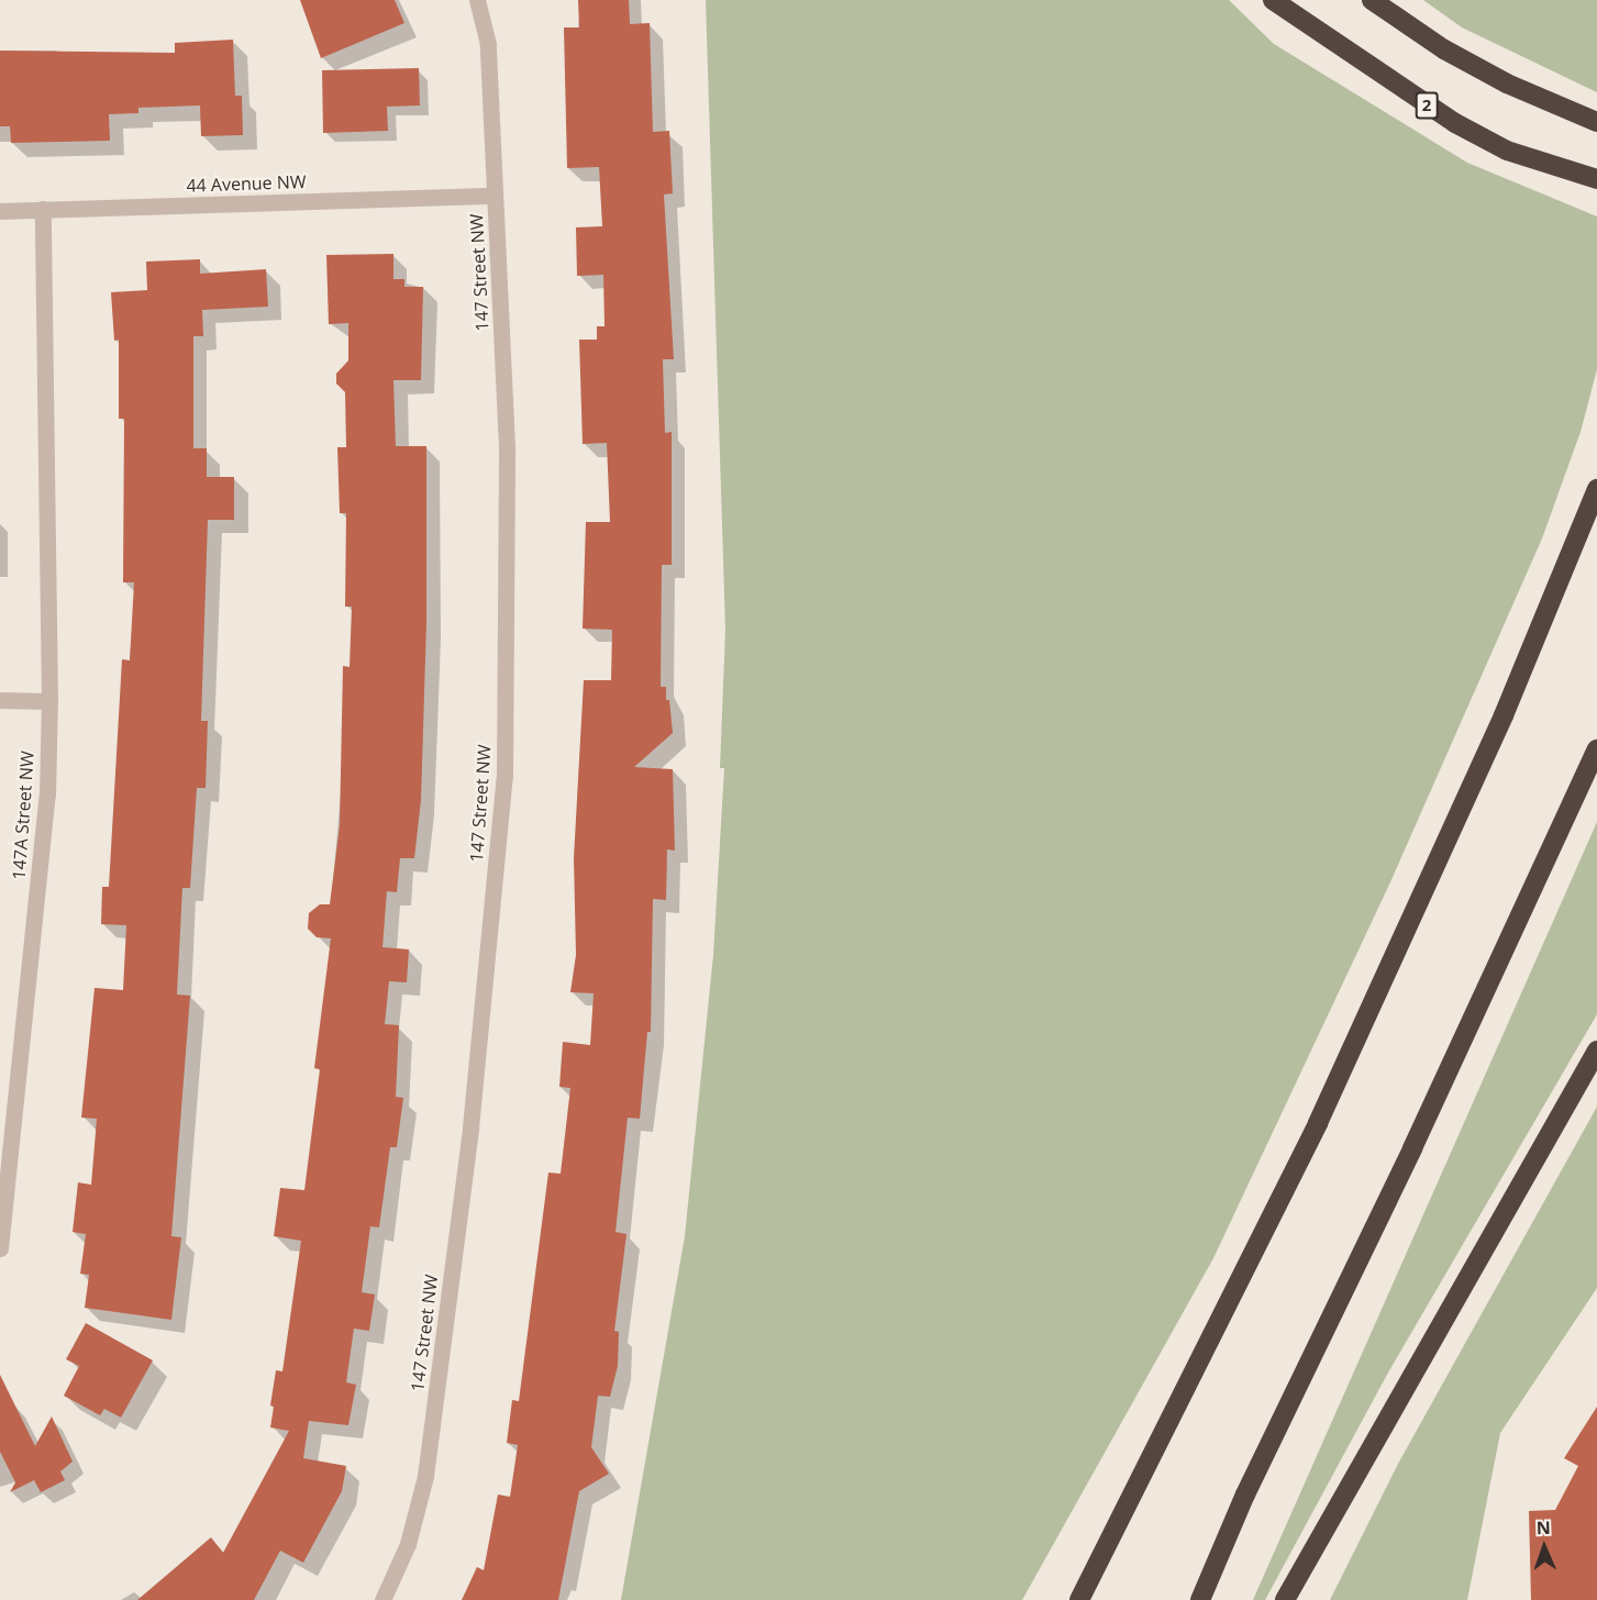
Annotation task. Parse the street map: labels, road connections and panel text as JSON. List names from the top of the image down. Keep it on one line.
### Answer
{"streets":{"highway":["2"],"street":["44 Avenue NW","147 Street NW","147A Street NW"]},"crossings":[["44 Avenue NW","147 Street NW"],["44 Avenue NW","147A Street NW"]],"north":"top"}
